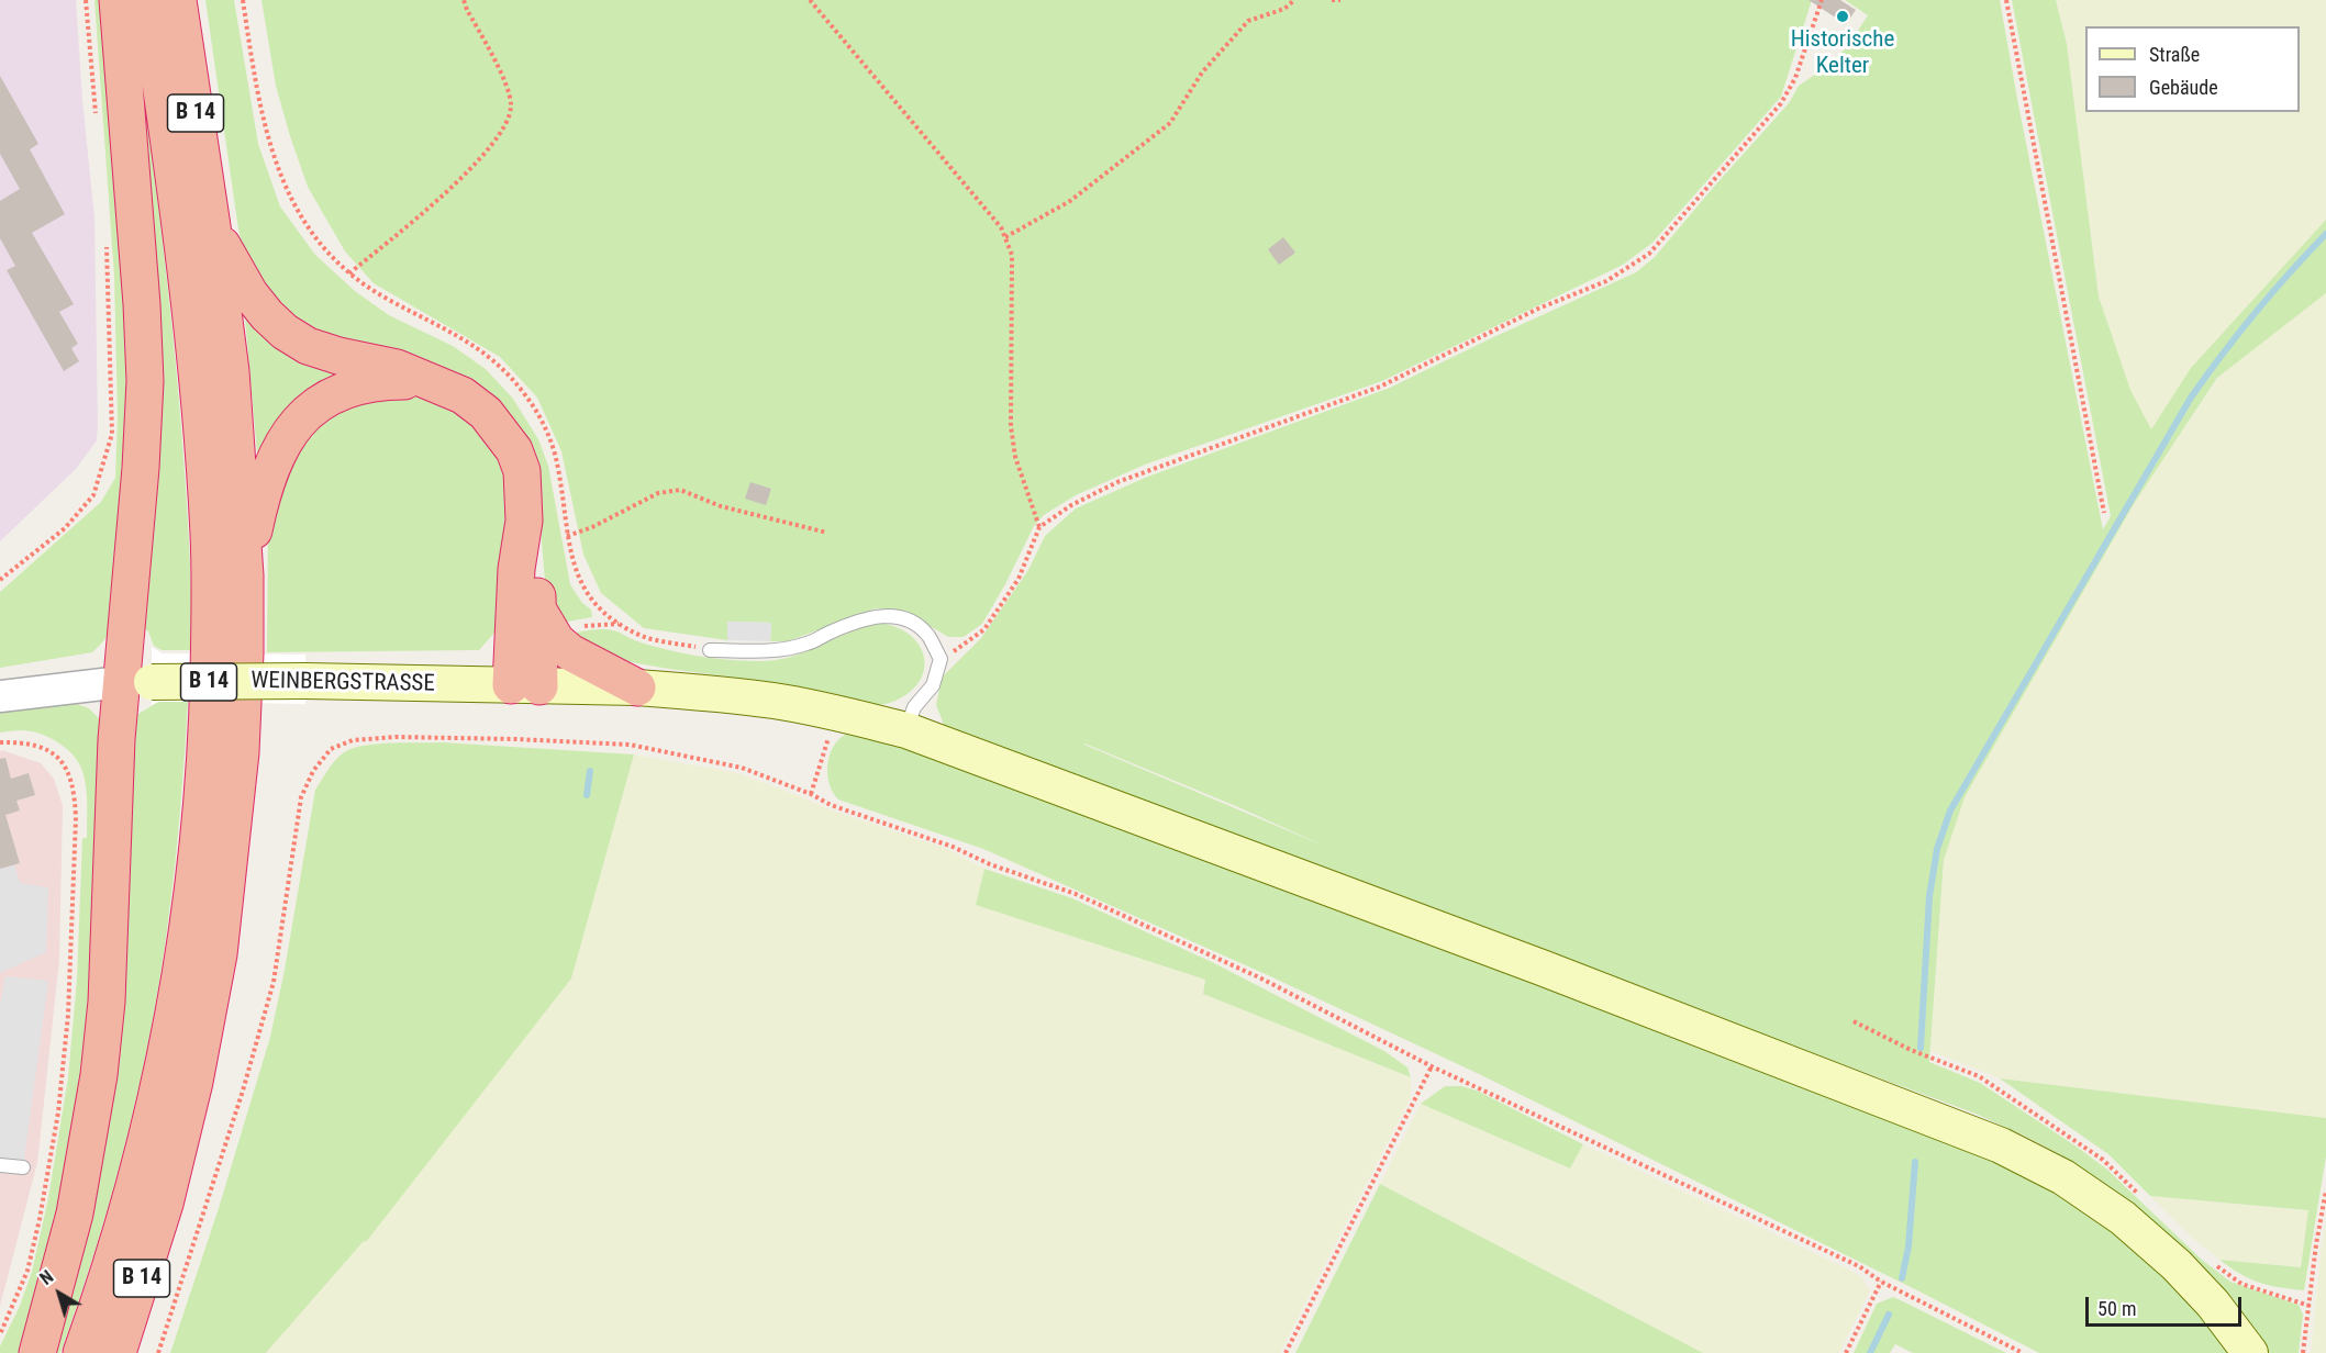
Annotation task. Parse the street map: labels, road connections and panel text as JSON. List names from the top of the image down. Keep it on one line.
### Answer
{"streets":{"highway":["B 14"],"main road":["WEINBERGSTRASSE"]},"places":["Historische Kelter"],"legend":["Straße","Gebäude"],"scale_bar":"50 m","north":"top left"}
